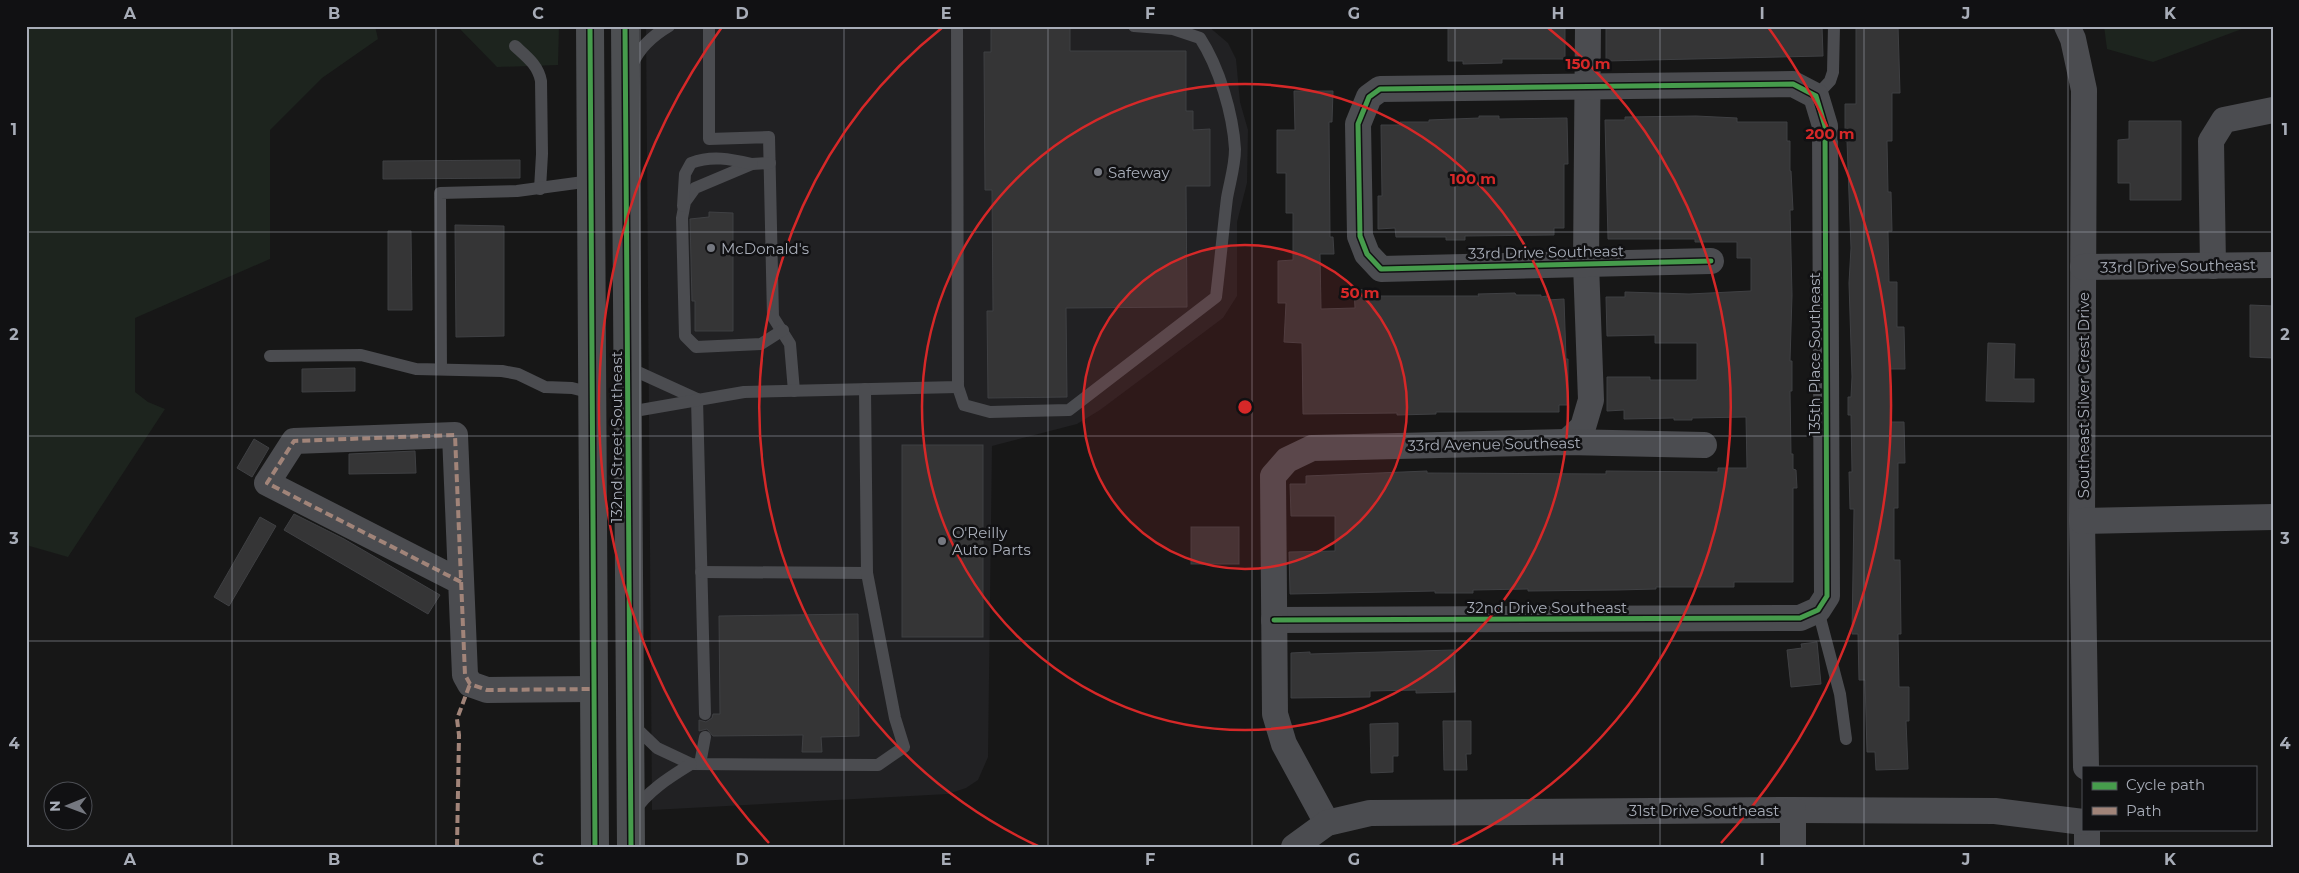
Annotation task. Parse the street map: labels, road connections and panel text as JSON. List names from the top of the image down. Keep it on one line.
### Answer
{"streets":{"main road":["132nd Street Southeast"],"street":["33rd Drive Southeast","135th Place Southeast","Southeast Silver Crest Drive","33rd Avenue Southeast","32nd Drive Southeast","31st Drive Southeast"]},"crossings":[["33rd Drive Southeast","Southeast Silver Crest Drive"],["135th Place Southeast","32nd Drive Southeast"],["33rd Avenue Southeast","32nd Drive Southeast"]],"places":["Safeway","McDonald's","O'Reilly Auto Parts"],"legend":["Cycle path","Path"],"north":"left","grid":{"columns":["A","B","C","D","E","F","G","H","I","J","K"],"rows":["1","2","3","4"]},"rings":["150 m","200 m","100 m","50 m"]}
